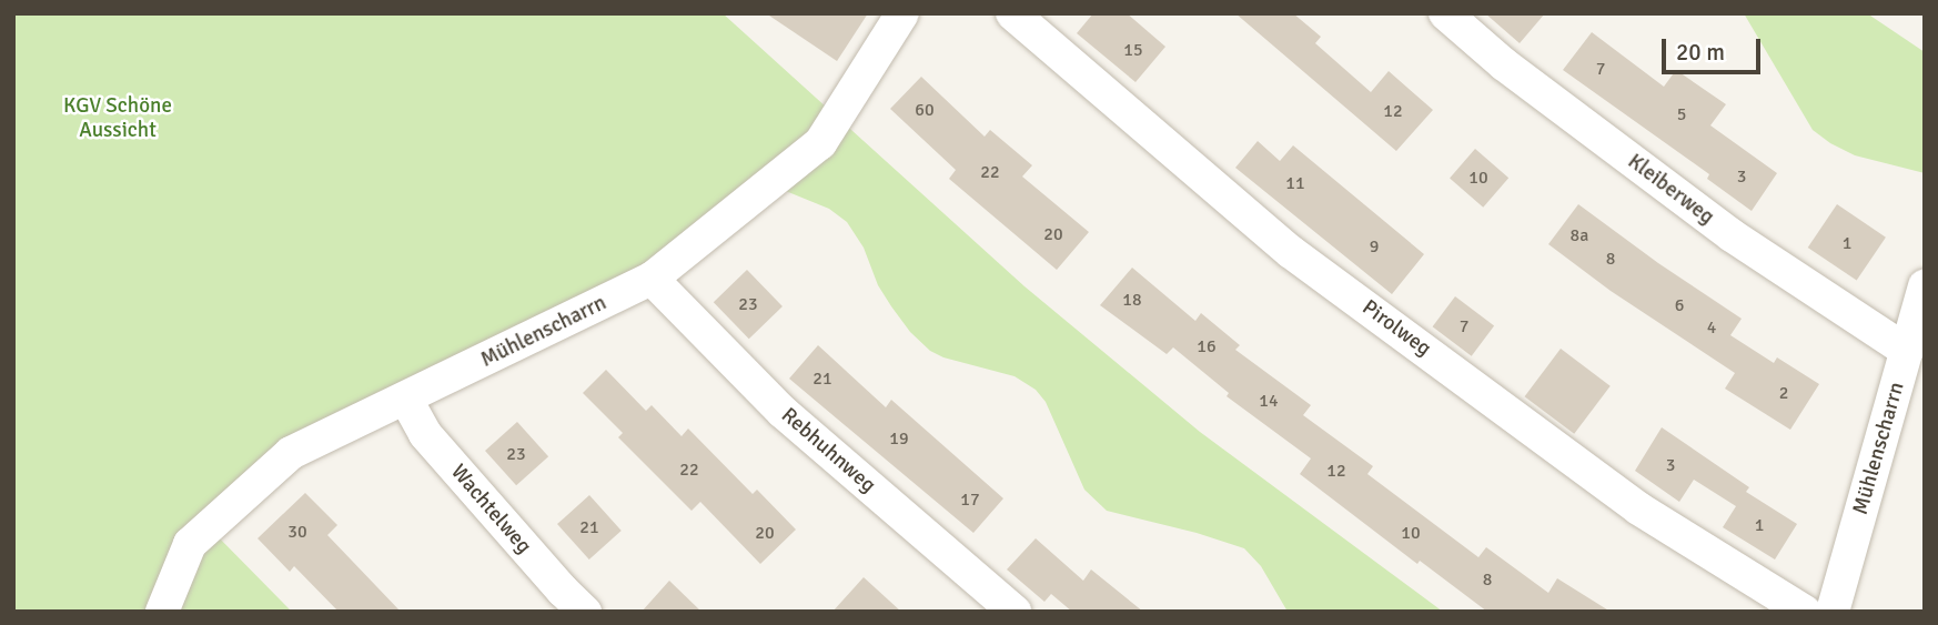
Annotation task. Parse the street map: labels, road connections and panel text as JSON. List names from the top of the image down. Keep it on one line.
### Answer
{"streets":{"street":["Kleiberweg","Pirolweg","Mühlenscharrn","Rebhuhnweg","Wachtelweg"]},"crossings":[["Kleiberweg","Mühlenscharrn"],["Mühlenscharrn","Rebhuhnweg"],["Mühlenscharrn","Wachtelweg"]],"parks":["KGV Schöne Aussicht"],"house_numbers":["15","7","60","12","5","22","3","10","11","20","8a","1","9","8","18","23","6","7","4","16","21","2","14","19","23","3","22","12","17","1","21","30","20","10","8"],"scale_bar":"20 m"}
